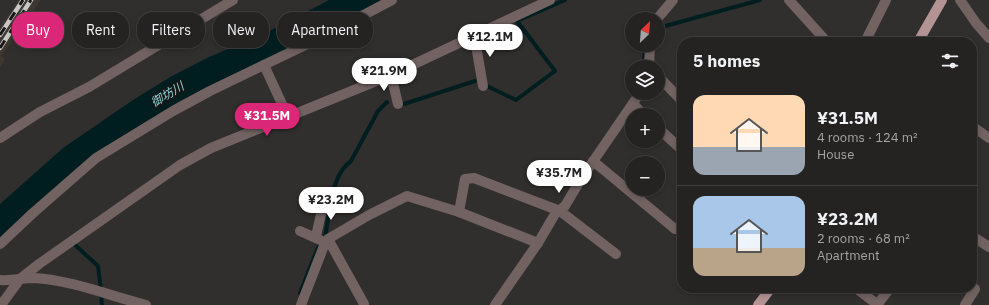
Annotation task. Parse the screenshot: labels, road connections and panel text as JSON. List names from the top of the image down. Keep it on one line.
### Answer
{"water":["御坊川"],"north":"top right","page":{"map_buttons":["+","−"],"chip":["Buy","Rent","Filters","New","Apartment"],"price":["¥12.1M","¥21.9M","¥31.5M","¥35.7M","¥23.2M"],"heading":"5 homes","list":[{"name":"¥31.5M","note":"4 rooms · 124 m² · House"},{"name":"¥23.2M","note":"2 rooms · 68 m² · Apartment"}]}}
